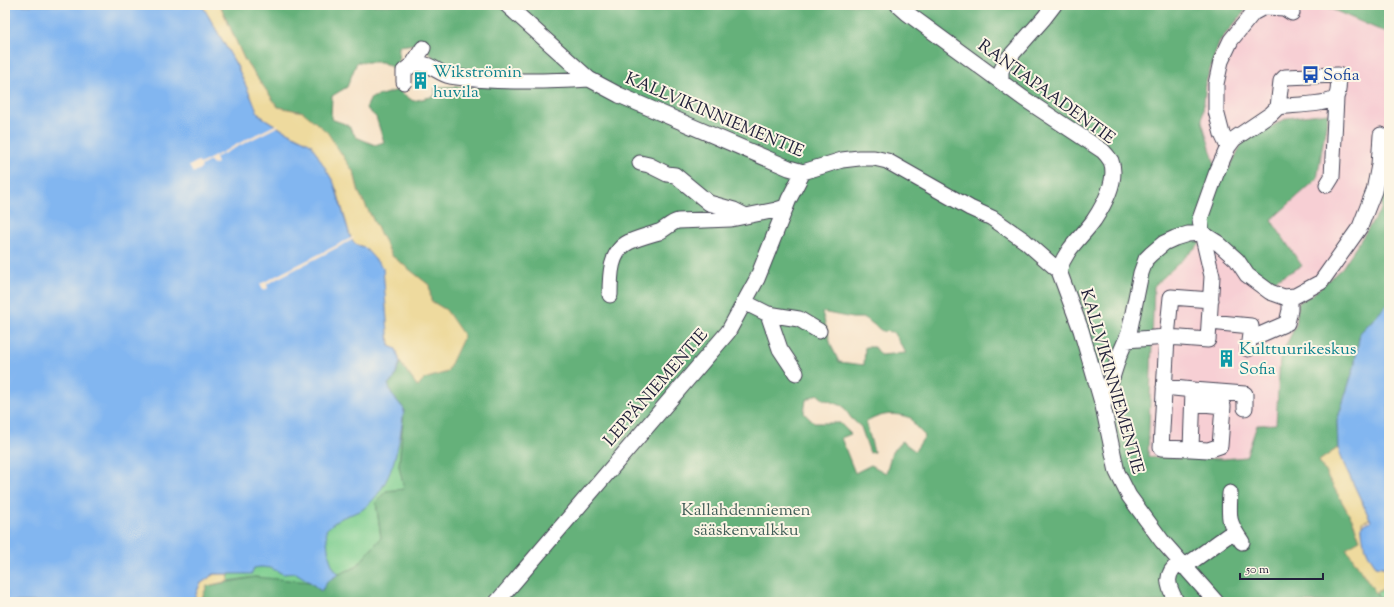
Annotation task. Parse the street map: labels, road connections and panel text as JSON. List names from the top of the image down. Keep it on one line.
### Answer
{"streets":{"street":["RANTAPAADENTIE","KALLVIKINNIEMENTIE","LEPPÄNIEMENTIE"]},"crossings":[["RANTAPAADENTIE","KALLVIKINNIEMENTIE"],["KALLVIKINNIEMENTIE","LEPPÄNIEMENTIE"]],"parks":["Kallahdenniemen sääskenvalkku"],"places":{"bus stop":["Sofia"],"building":["Wikströmin huvila","Kulttuurikeskus Sofia"]},"scale_bar":"50 m"}
